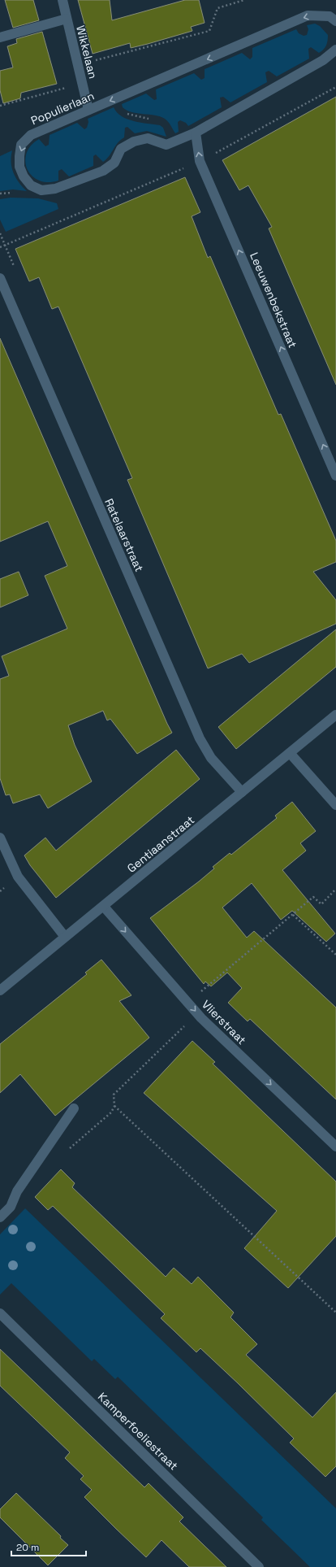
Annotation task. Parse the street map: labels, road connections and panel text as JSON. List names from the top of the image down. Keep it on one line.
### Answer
{"streets":{"street":["Wikkelaan","Populierlaan","Leeuwenbekstraat","Ratelaarstraat","Gentiaanstraat","Vlierstraat","Kamperfoeliestraat"]},"crossings":[["Wikkelaan","Populierlaan"],["Populierlaan","Leeuwenbekstraat"],["Ratelaarstraat","Gentiaanstraat"],["Gentiaanstraat","Vlierstraat"]],"one_way":["Leeuwenbekstraat","Vlierstraat"],"scale_bar":"20 m"}
